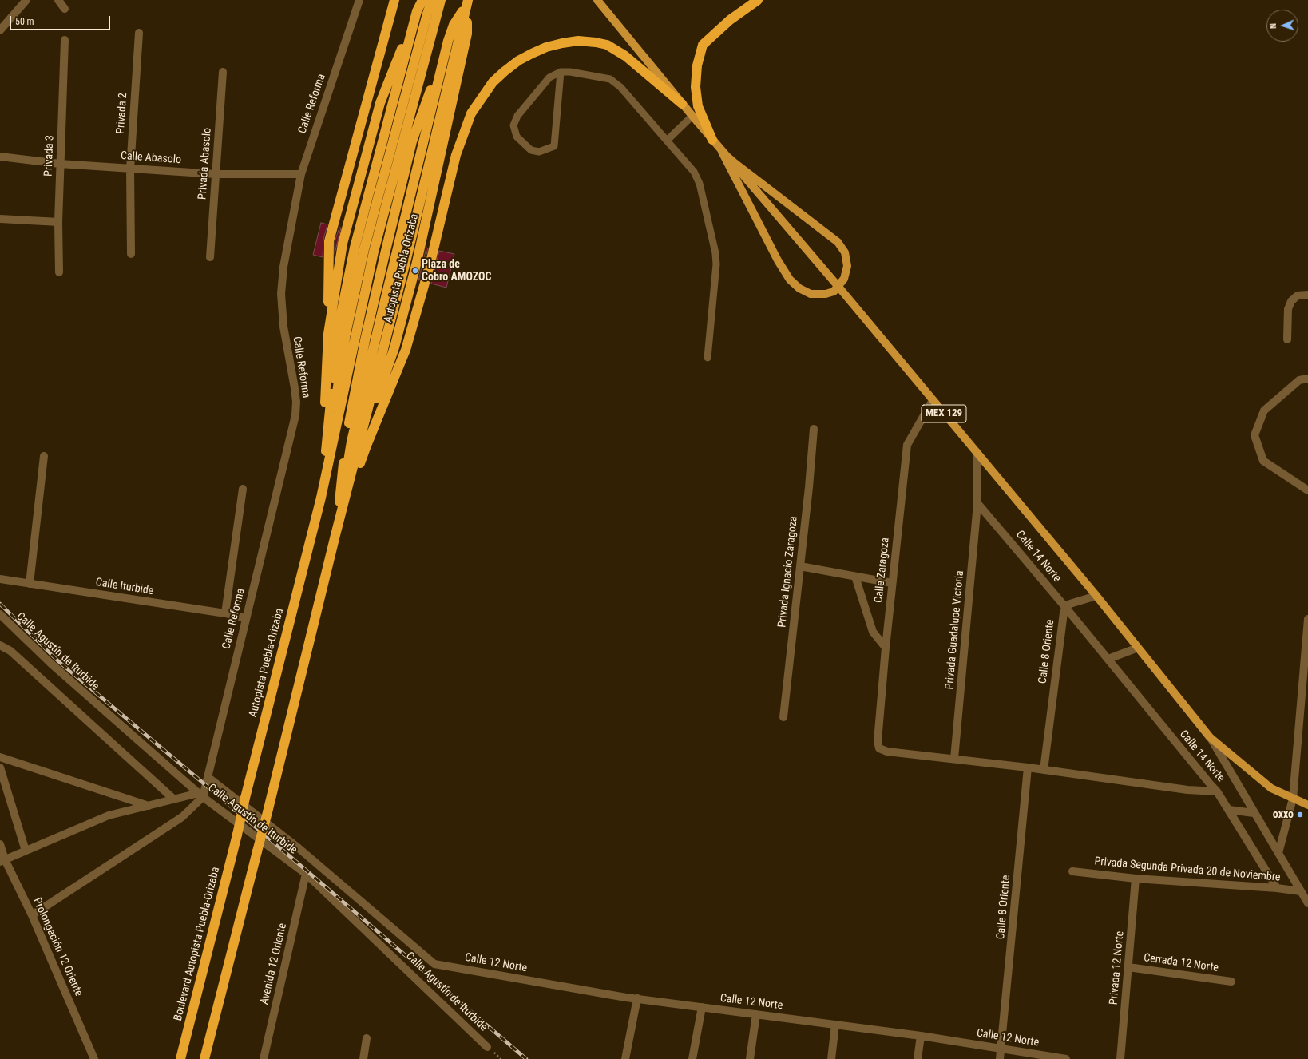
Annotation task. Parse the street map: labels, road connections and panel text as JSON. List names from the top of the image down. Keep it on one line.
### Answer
{"streets":{"highway":["Autopista Puebla-Orizaba","Boulevard Autopista Puebla-Orizaba"],"main road":["MEX 129"],"street":["Calle Reforma","Privada 2","Privada 3","Calle Abasolo","Privada Abasolo","Calle 14 Norte","Calle Zaragoza","Privada Ignacio Zaragoza","Calle Iturbide","Privada Guadalupe Victoria","Calle Agustín de Iturbide","Calle 8 Oriente","Privada Segunda Privada 20 de Noviembre","Prolongación 12 Oriente","Calle 12 Norte","Cerrada 12 Norte","Avenida 12 Oriente","Privada 12 Norte"]},"crossings":[["Calle Reforma","Calle Abasolo"],["Calle Reforma","Calle Iturbide"],["Calle Reforma","Calle Agustín de Iturbide"],["Calle Reforma","Calle 12 Norte"],["Privada 2","Calle Abasolo"],["Privada 3","Calle Abasolo"],["Calle Abasolo","Privada Abasolo"],["Autopista Puebla-Orizaba","Boulevard Autopista Puebla-Orizaba"],["MEX 129","Calle Zaragoza"],["MEX 129","Privada Guadalupe Victoria"],["MEX 129","Calle 8 Oriente"],["Calle 14 Norte","Calle Zaragoza"],["Calle 14 Norte","Privada Guadalupe Victoria"],["Calle 14 Norte","Calle 8 Oriente"],["Calle Agustín de Iturbide","Avenida 12 Oriente"],["Calle 8 Oriente","Calle 12 Norte"],["Privada Segunda Privada 20 de Noviembre","Privada 12 Norte"],["Cerrada 12 Norte","Privada 12 Norte"]],"places":["Plaza de Cobro AMOZOC","oxxo"],"scale_bar":"50 m","north":"left"}
